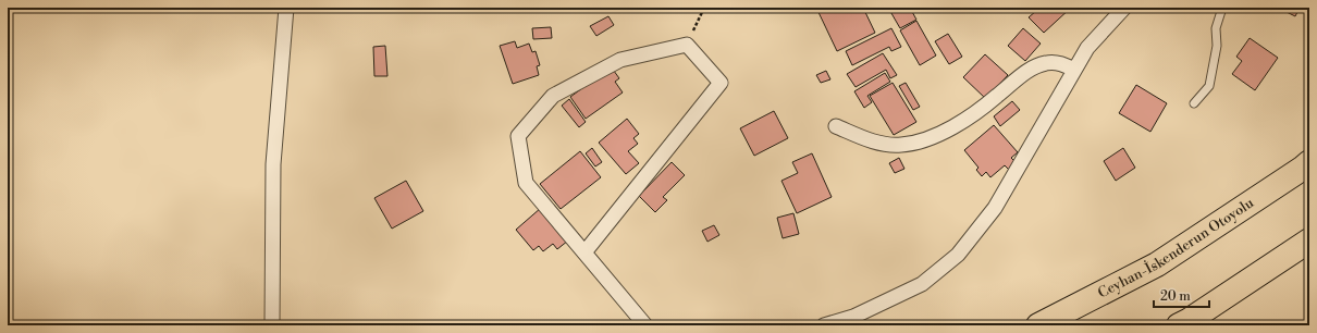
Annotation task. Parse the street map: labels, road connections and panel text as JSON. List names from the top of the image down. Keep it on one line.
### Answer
{"streets":{"highway":["Ceyhan-İskenderun Otoyolu"]},"scale_bar":"20 m"}
